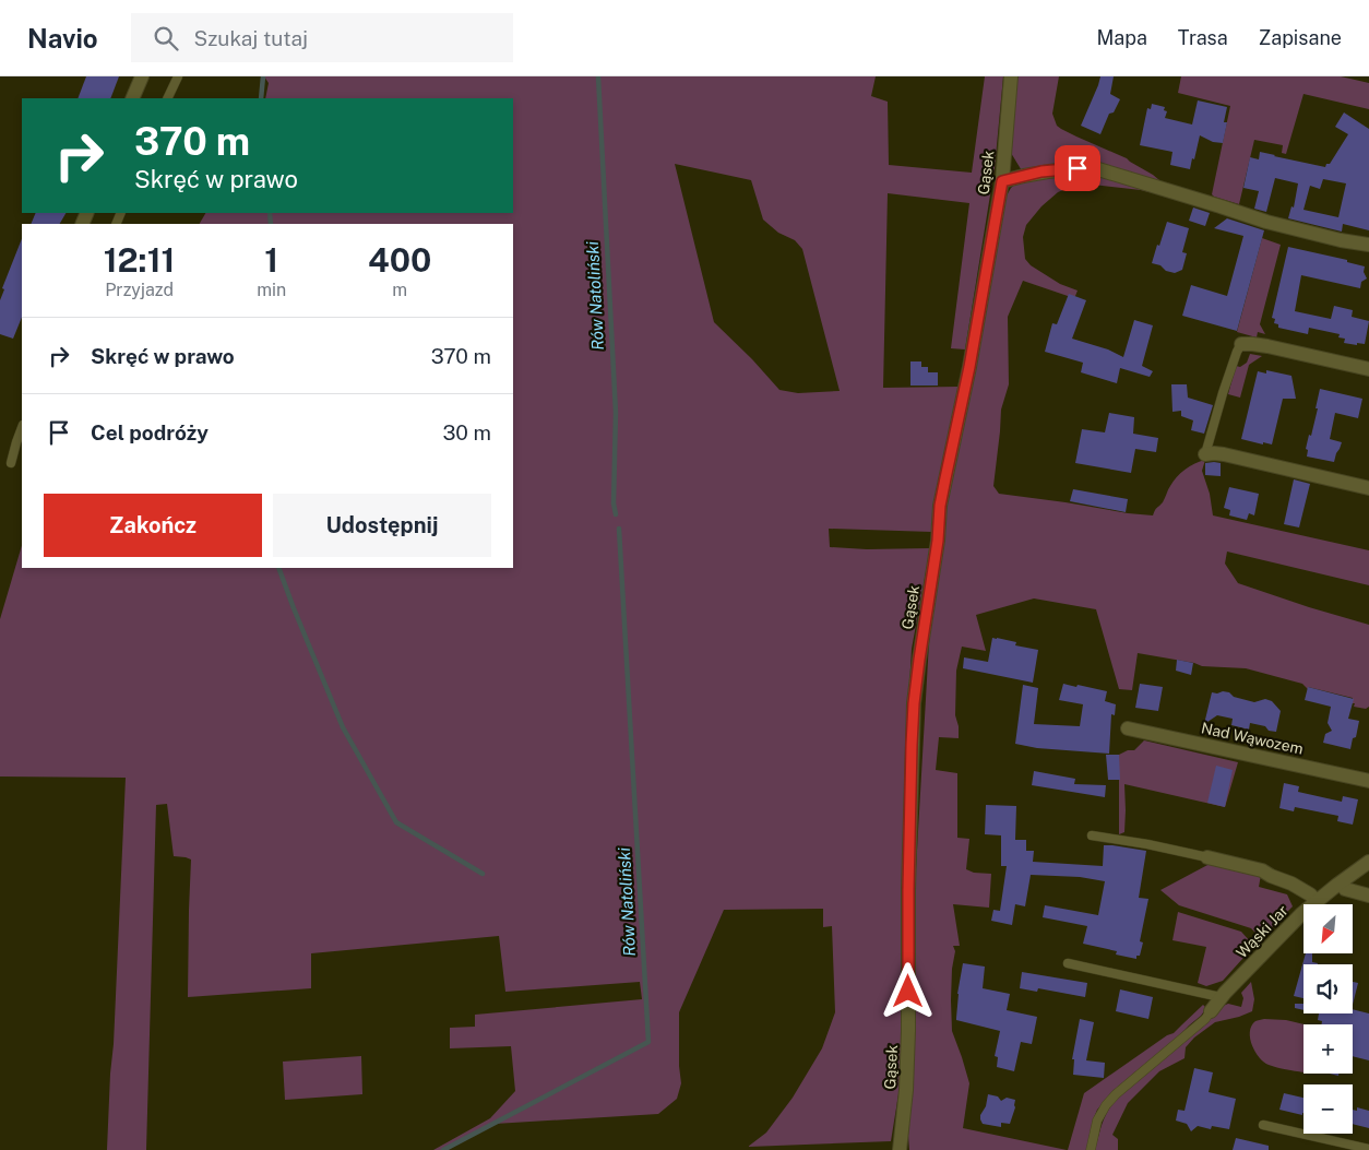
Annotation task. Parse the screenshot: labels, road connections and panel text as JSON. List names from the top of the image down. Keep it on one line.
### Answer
{"streets":{"street":["Gąsek","Nad Wąwozem","Wąski Jar"]},"water":["Rów Natoliński"],"north":"bottom left","page":{"header":"Navio","search":"Szukaj tutaj","nav":["Mapa","Trasa","Zapisane"],"turn":["370 m","Skręć w prawo"],"eta":["12:11","Przyjazd","1","min","400","m"],"list":[{"name":"Skręć w prawo","value":"370 m"},{"name":"Cel podróży","value":"30 m"}],"buttons":["Zakończ","Udostępnij"],"map_buttons":["+","−"]}}
